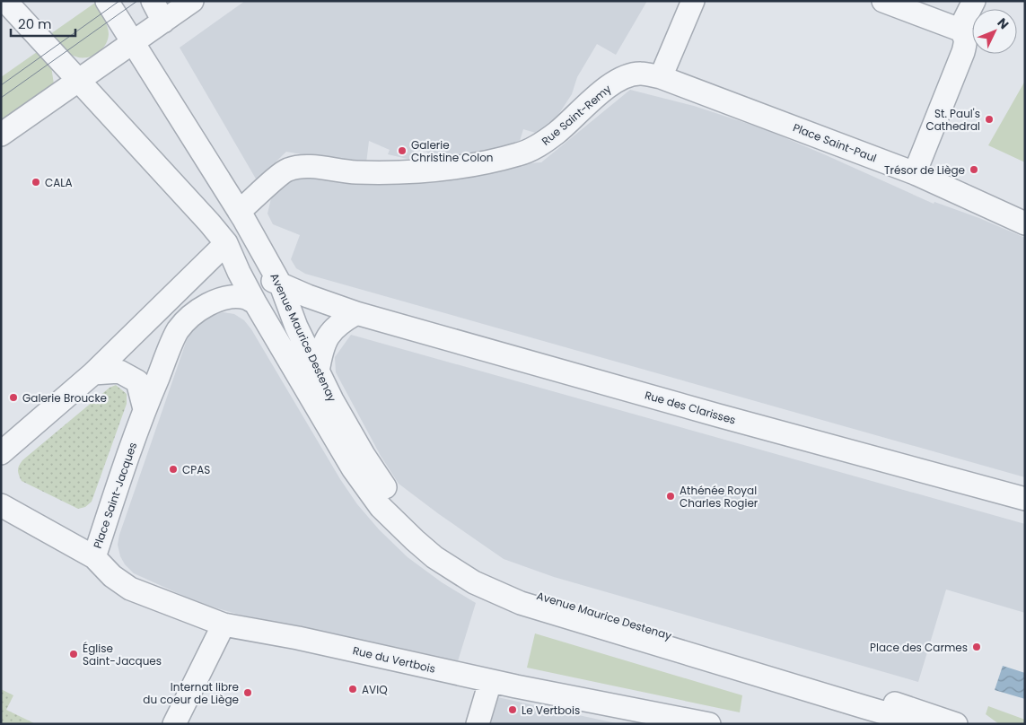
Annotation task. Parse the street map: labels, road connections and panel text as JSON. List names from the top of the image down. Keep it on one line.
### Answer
{"streets":{"street":["Rue Saint-Remy","Place Saint-Paul","Avenue Maurice Destenay","Rue des Clarisses","Place Saint-Jacques","Rue du Vertbois"]},"crossings":[["Rue Saint-Remy","Place Saint-Paul"],["Rue Saint-Remy","Avenue Maurice Destenay"],["Avenue Maurice Destenay","Rue des Clarisses"],["Avenue Maurice Destenay","Place Saint-Jacques"],["Place Saint-Jacques","Rue du Vertbois"]],"places":["St. Paul's Cathedral","Galerie Christine Colon","Trésor de Liège","CALA","Galerie Broucke","CPAS","Athénée Royal Charles Rogier","Place des Carmes","Église Saint-Jacques","AVIQ","Internat libre du coeur de Liège","Le Vertbois"],"scale_bar":"20 m","north":"top right"}
